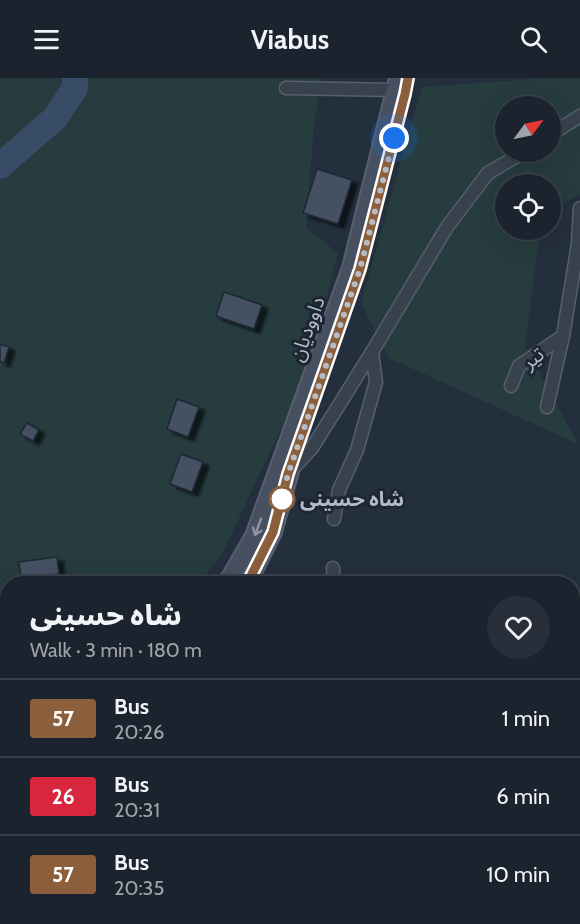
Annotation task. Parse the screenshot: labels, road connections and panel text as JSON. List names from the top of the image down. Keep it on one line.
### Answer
{"streets":{"street":["داوودیان","تیر"]},"places":["شاه حسینی"],"lines":["bus line 57"],"north":"top right","page":{"header":"Viabus","heading":["شاه حسینی","Walk · 3 min · 180 m"],"list":[{"mark":"57","name":"Bus","note":"20:26","value":"1 min"},{"mark":"26","name":"Bus","note":"20:31","value":"6 min"},{"mark":"57","name":"Bus","note":"20:35","value":"10 min"}]}}
